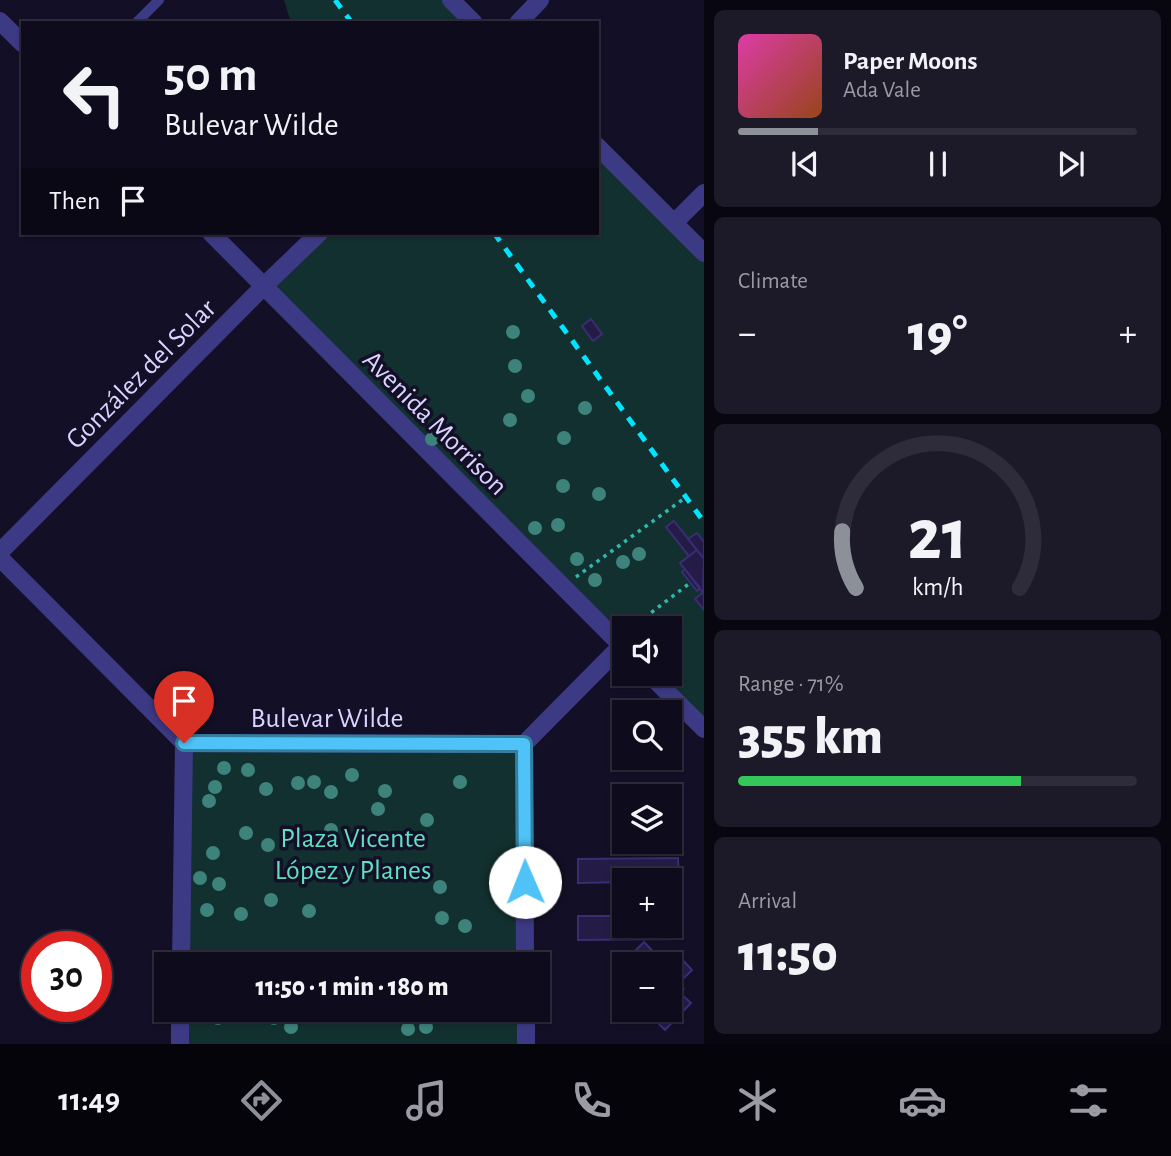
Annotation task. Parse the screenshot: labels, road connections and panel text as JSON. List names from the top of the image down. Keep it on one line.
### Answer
{"streets":{"street":["González del Solar","Avenida Morrison","Bulevar Wilde"]},"crossings":[["González del Solar","Avenida Morrison"]],"parks":["Plaza Vicente López y Planes"],"page":{"turn":["50 m","Bulevar Wilde"],"song":["Paper Moons","Ada Vale"],"then":"Then","tile":["Climate",["Range · 71%","355 km"],["Arrival","11:50"]],"heat":["−","19°","+"],"map_buttons":["+","−"],"limit":"30","trip":"11:50 · 1 min · 180 m","tabs":"11:49","gauge":["21","km/h"]}}
